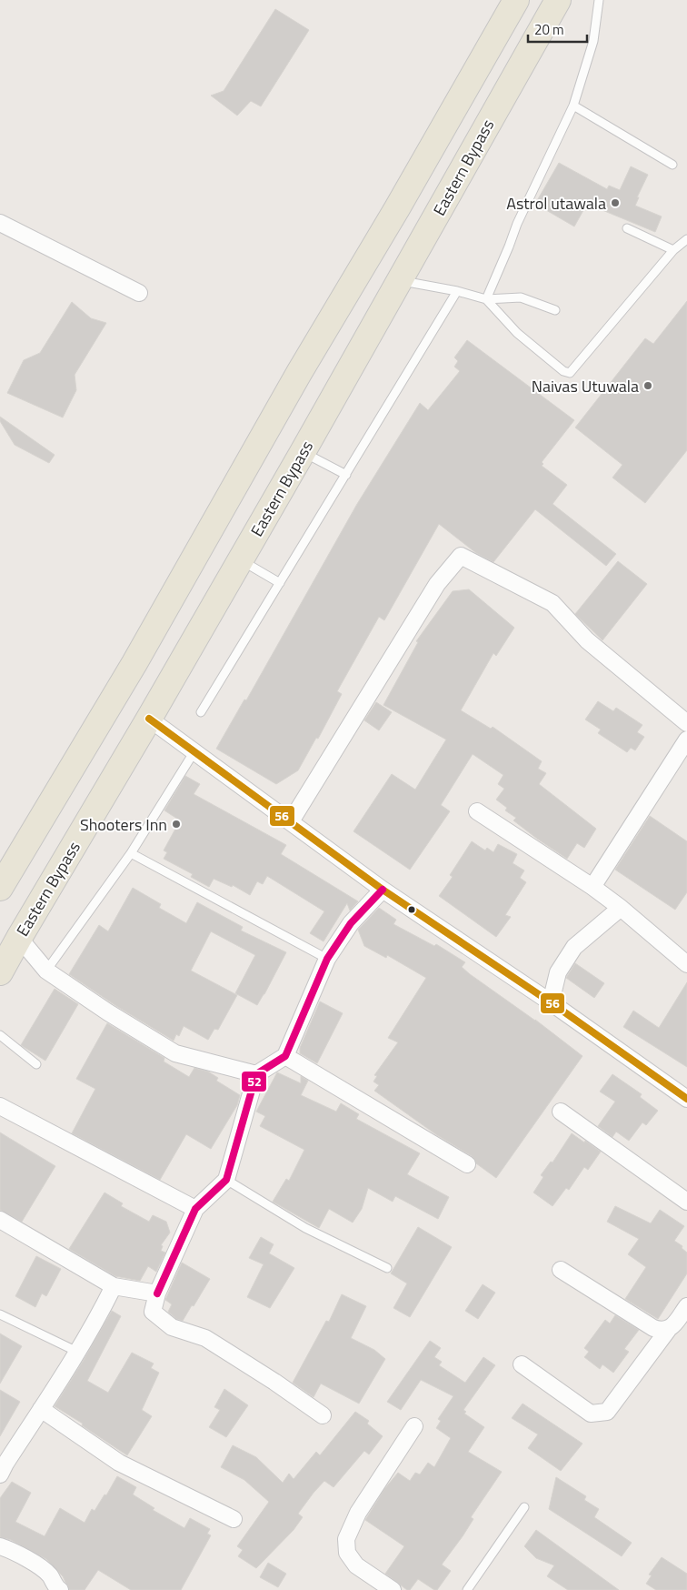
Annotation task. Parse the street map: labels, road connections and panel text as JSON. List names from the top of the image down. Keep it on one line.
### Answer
{"streets":{"main road":["Eastern Bypass"]},"places":["Astrol utawala","Naivas Utuwala","Shooters Inn"],"lines":["transit line 56","transit line 52"],"scale_bar":"20 m"}
